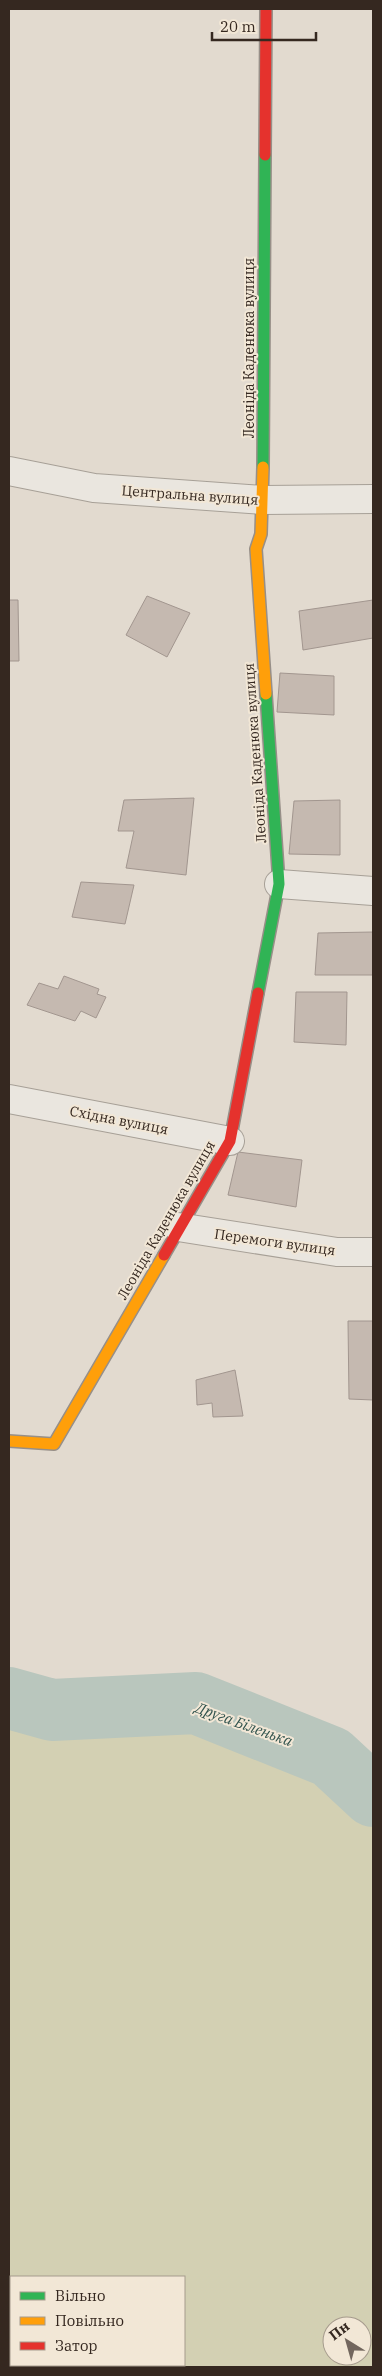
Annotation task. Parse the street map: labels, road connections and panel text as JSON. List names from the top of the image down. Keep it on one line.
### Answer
{"streets":{"street":["Леоніда Каденюка вулиця","Центральна вулиця","Східна вулиця","Перемоги вулиця"]},"crossings":[["Леоніда Каденюка вулиця","Центральна вулиця"],["Леоніда Каденюка вулиця","Східна вулиця"],["Леоніда Каденюка вулиця","Перемоги вулиця"]],"water":["Друга Біленька"],"legend":["Вільно","Повільно","Затор"],"scale_bar":"20 m","north":"top left"}
